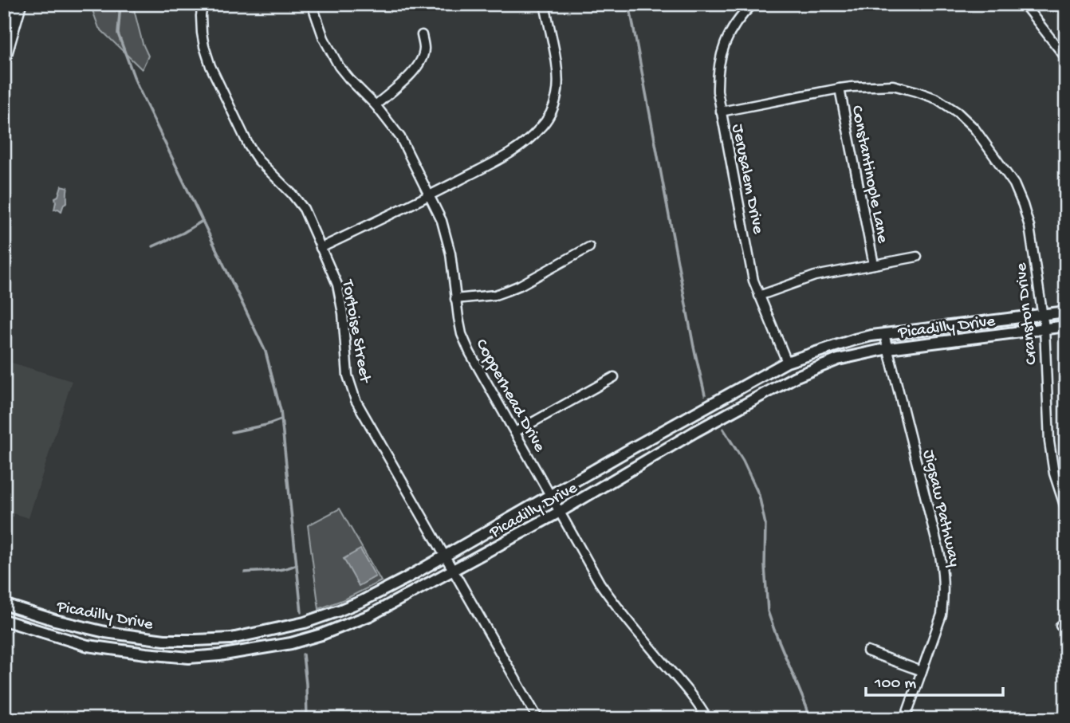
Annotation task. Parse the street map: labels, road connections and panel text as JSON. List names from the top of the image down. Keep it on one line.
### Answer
{"streets":{"street":["Constantinople Lane","Jerusalem Drive","Cranston Drive","Picadilly Drive","Tortoise Street","Copperhead Drive","Jigsaw Pathway"]},"crossings":[["Constantinople Lane","Cranston Drive"],["Jerusalem Drive","Cranston Drive"],["Jerusalem Drive","Picadilly Drive"],["Cranston Drive","Picadilly Drive"],["Picadilly Drive","Tortoise Street"],["Picadilly Drive","Copperhead Drive"],["Picadilly Drive","Jigsaw Pathway"]],"scale_bar":"100 m"}
